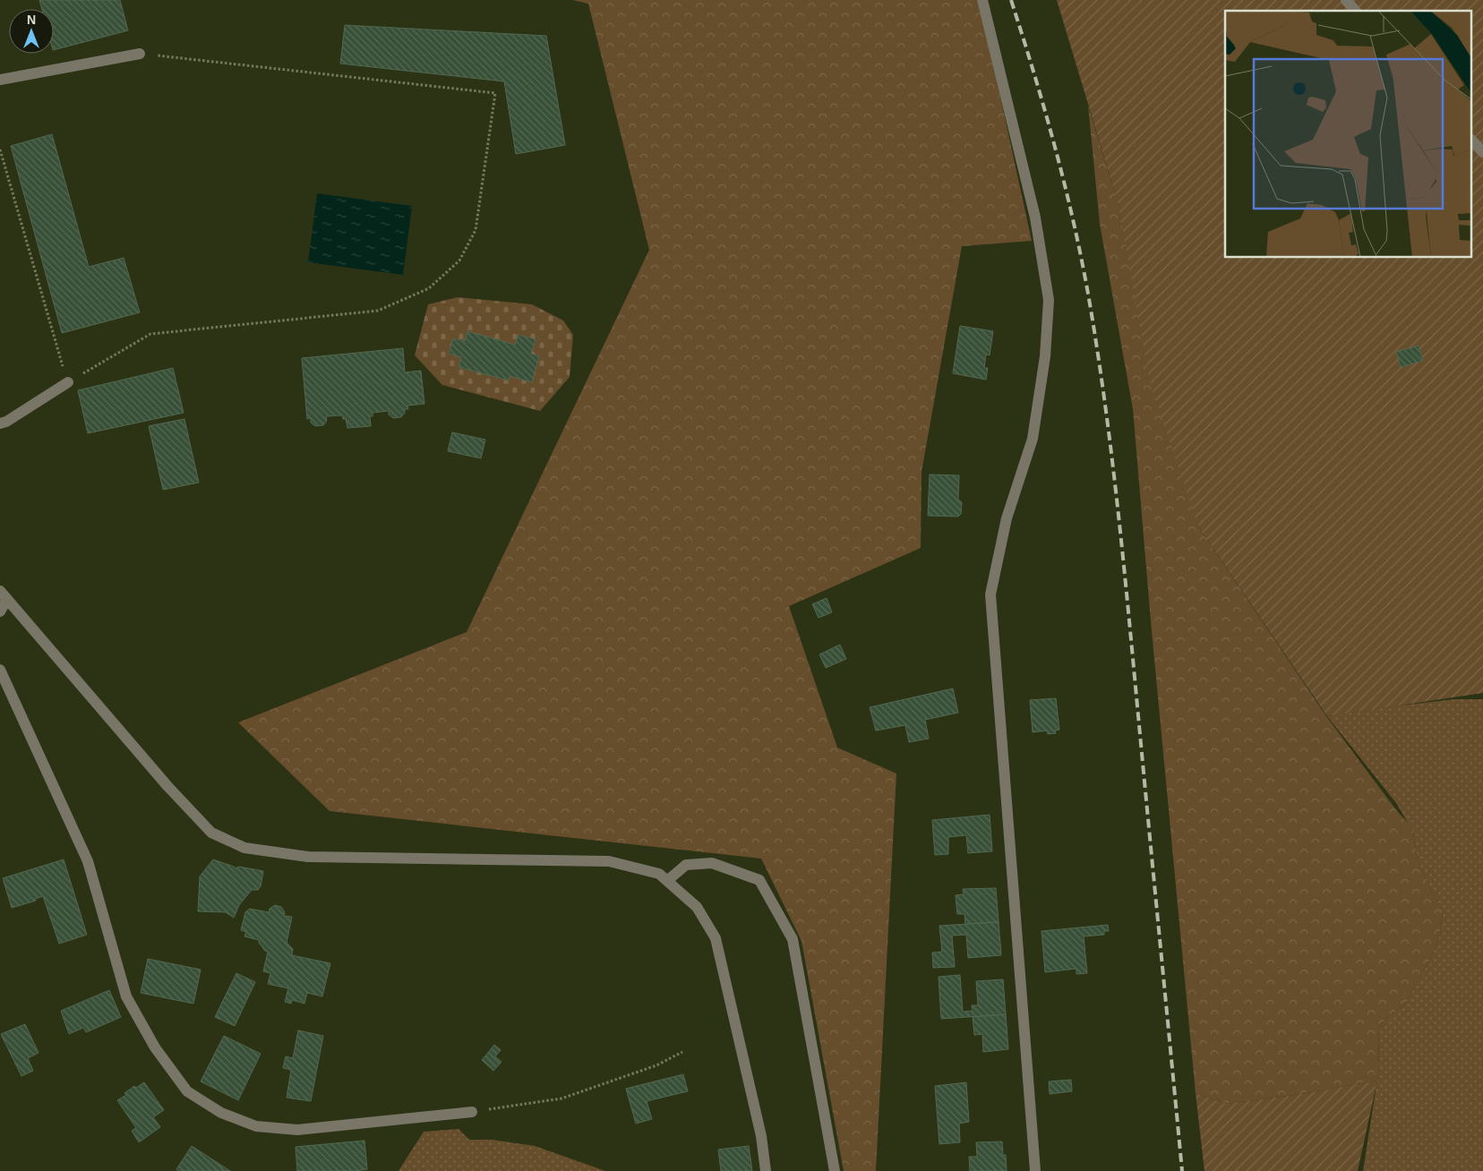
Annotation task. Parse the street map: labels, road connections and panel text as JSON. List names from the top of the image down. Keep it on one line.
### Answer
{"north":"top"}
